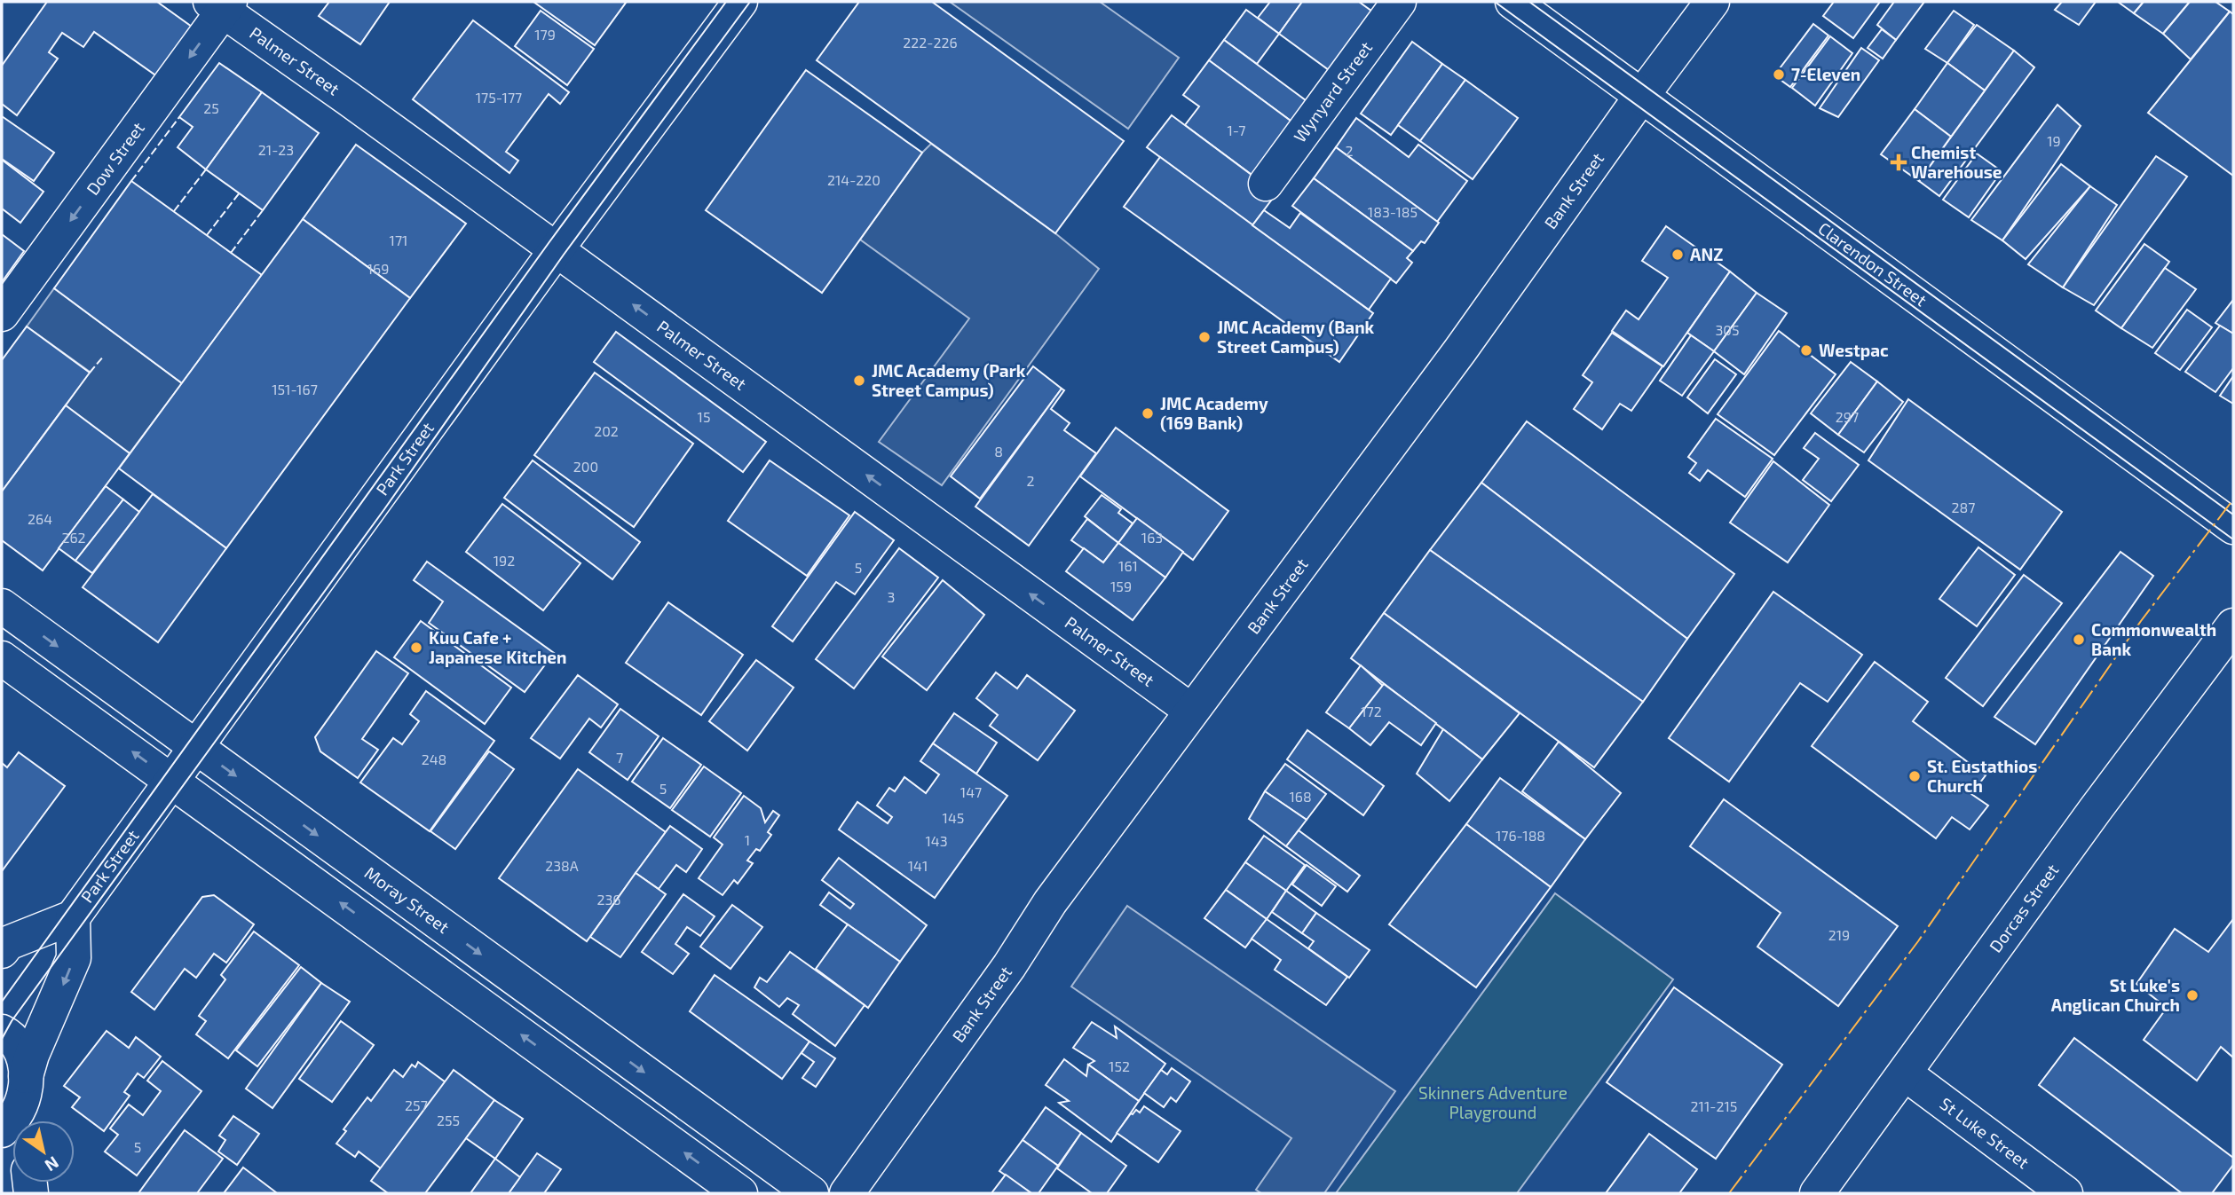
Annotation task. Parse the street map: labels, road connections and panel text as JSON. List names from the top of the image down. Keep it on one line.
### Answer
{"streets":{"street":["Palmer Street","Wynyard Street","Dow Street","Bank Street","Clarendon Street","Park Street","Moray Street","Dorcas Street","St Luke Street"]},"crossings":[["Palmer Street","Dow Street"],["Palmer Street","Bank Street"],["Palmer Street","Park Street"],["Bank Street","Clarendon Street"],["Park Street","Moray Street"],["Dorcas Street","St Luke Street"]],"one_way":["Palmer Street","Dow Street"],"parks":["Skinners Adventure Playground"],"places":{"other":["7-Eleven","ANZ","JMC Academy (Bank Street Campus)","Westpac","JMC Academy (Park Street Campus)","JMC Academy (169 Bank)","Commonwealth Bank","Kuu Cafe + Japanese Kitchen","St. Eustathios Church","St Luke's Anglican Church"],"health":["Chemist Warehouse"]},"house_numbers":["179","222-226","175-177","25","1-7","19","21-23","2","214-220","183-185","171","169","305","151-167","15","297","202","8","200","2","287","264","262","163","192","161","5","159","3","172","7","248","5","147","168","145","176-188","1","143","238A","141","236","219","152","257","211-215","255","5"],"north":"bottom right"}
